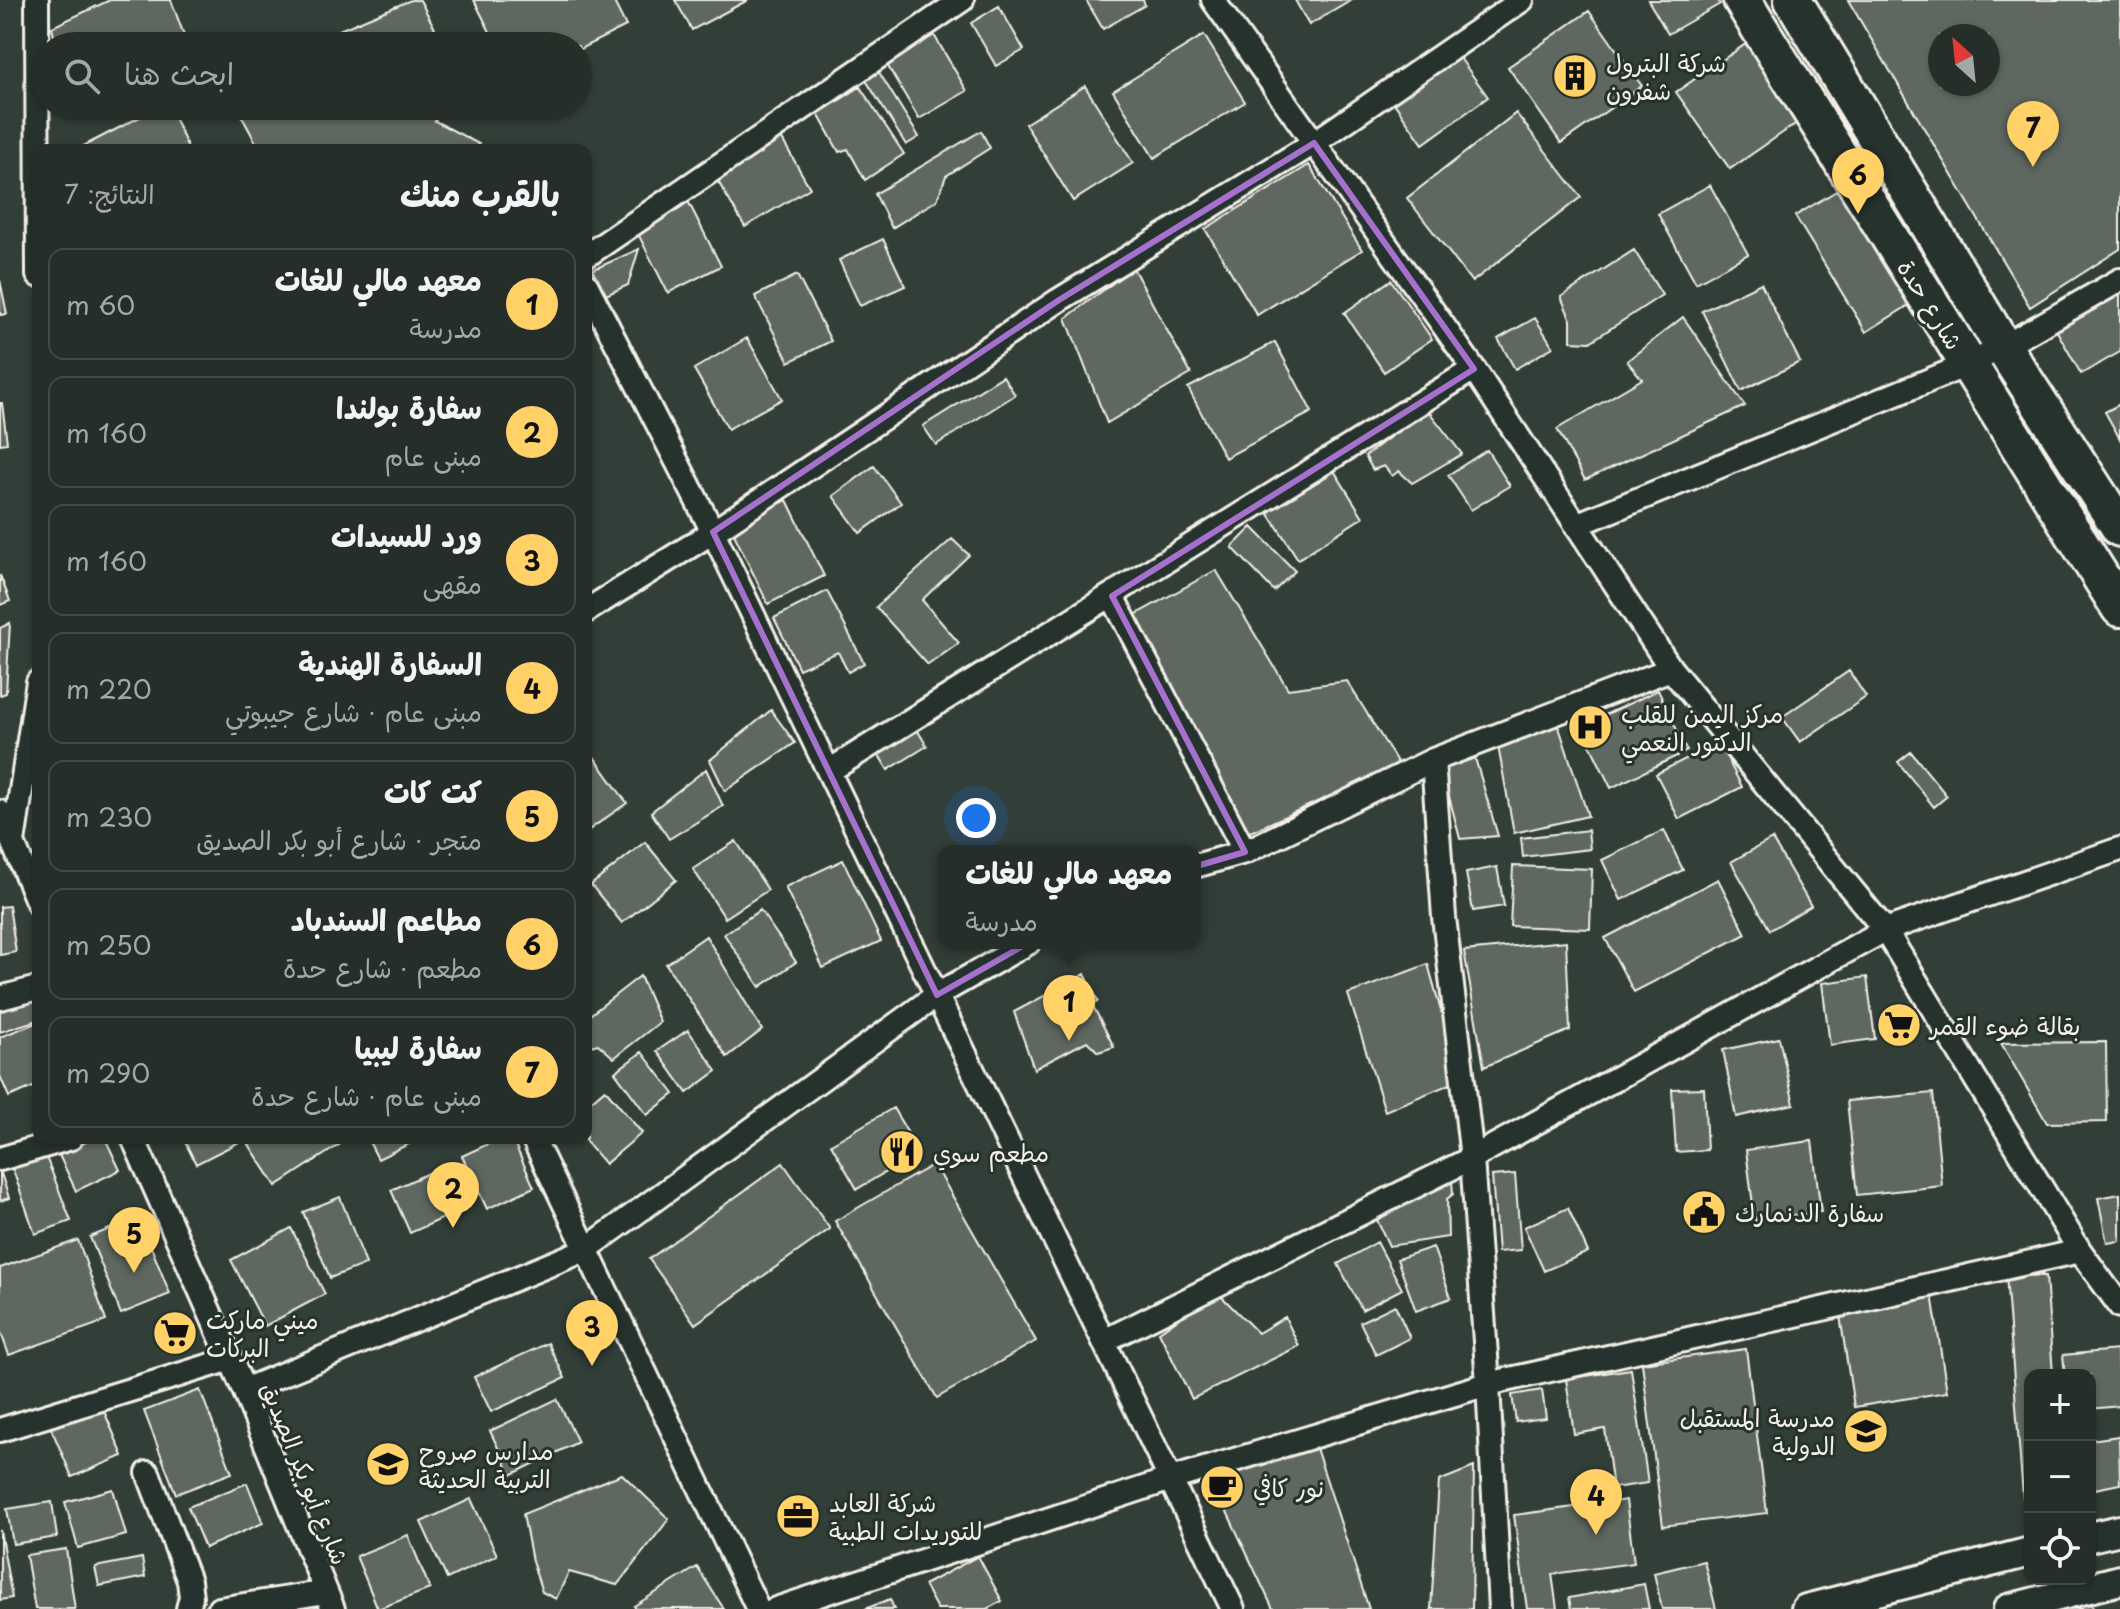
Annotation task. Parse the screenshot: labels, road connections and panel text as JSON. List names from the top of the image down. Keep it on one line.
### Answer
{"streets":{"main road":["شارع حدة"],"street":["شارع أبو بكر الصديق"]},"places":{"building":["شركة البترول شفرون"],"hospital":["مركز اليمن للقلب الدكتور النعمي"],"supermarket":["بقالة ضوء القمر","ميني ماركت البركات"],"restaurant":["مطعم سوي"],"public building":["سفارة الدنمارك"],"school or university":["مدرسة المستقبل الدولية","مدارس صروح التربية الحديثة"],"cafe":["نور كافي"],"office":["شركة العابد للتوريدات الطبية"]},"north":"top left","page":{"search":"ابحث هنا","pins":["7","6","1","2","5","3","4"],"heading":["بالقرب منك","النتائج: 7"],"list":[{"mark":"1","name":"معهد مالي للغات","note":"مدرسة","value":"60 m"},{"mark":"2","name":"سفارة بولندا","note":"مبنى عام","value":"160 m"},{"mark":"3","name":"ورد للسيدات","note":"مقهى","value":"160 m"},{"mark":"4","name":"السفارة الهندية","note":"مبنى عام · شارع جيبوتي","value":"220 m"},{"mark":"5","name":"كت كات","note":"متجر · شارع أبو بكر الصديق","value":"230 m"},{"mark":"6","name":"مطاعم السندباد","note":"مطعم · شارع حدة","value":"250 m"},{"mark":"7","name":"سفارة ليبيا","note":"مبنى عام · شارع حدة","value":"290 m"}],"popup":["معهد مالي للغات","مدرسة"],"map_buttons":["+","−"]}}
